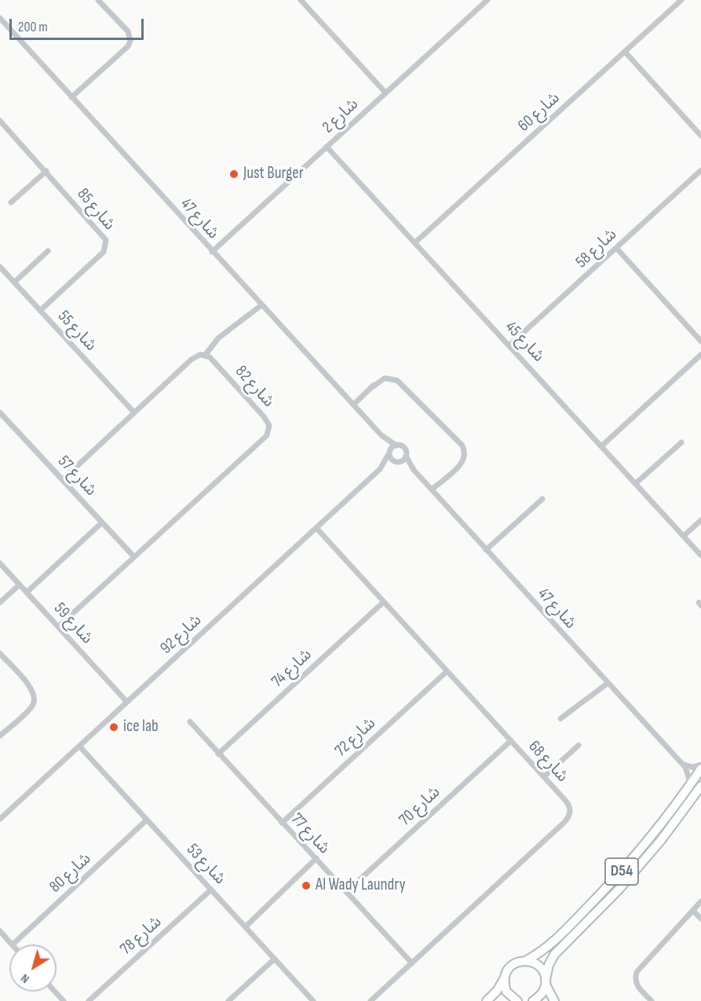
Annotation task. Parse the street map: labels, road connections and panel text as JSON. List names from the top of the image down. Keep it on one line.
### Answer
{"streets":{"main road":["D54"],"street":["شارع 60","شارع 2","شارع 85","شارع 47","شارع 58","شارع 55","شارع 45","شارع 82","شارع 57","شارع 59","شارع 92","شارع 74","شارع 72","شارع 68","شارع 70","شارع 77","شارع 53","شارع 80","شارع 78"]},"crossings":[["شارع 60","شارع 45"],["شارع 2","شارع 47"],["شارع 2","شارع 45"],["شارع 85","شارع 55"],["شارع 47","شارع 92"],["شارع 47","D54"],["شارع 58","شارع 45"],["شارع 82","شارع 57"],["شارع 82","شارع 59"],["شارع 59","شارع 92"],["شارع 92","شارع 68"],["شارع 92","شارع 53"],["شارع 74","شارع 68"],["شارع 74","شارع 77"],["شارع 72","شارع 68"],["شارع 72","شارع 77"],["شارع 68","شارع 70"],["شارع 68","شارع 77"],["شارع 70","شارع 77"],["شارع 53","شارع 80"],["شارع 53","شارع 78"]],"places":["Just Burger","ice lab","Al Wady Laundry"],"scale_bar":"200 m","north":"bottom left"}
